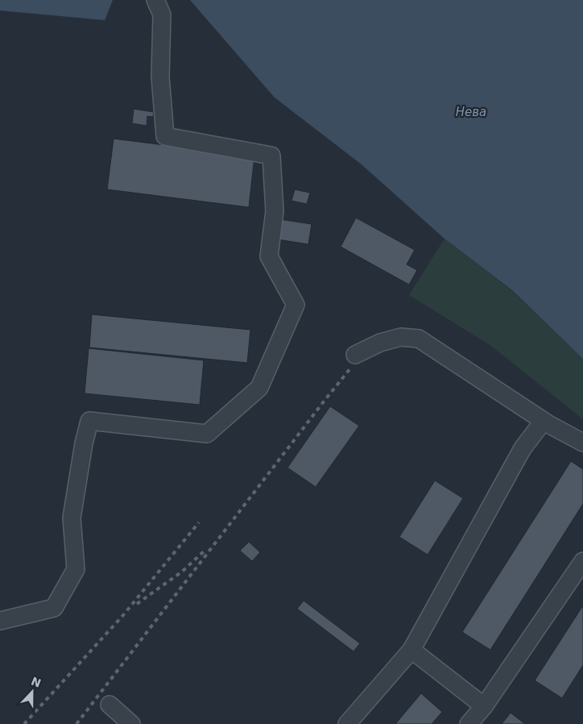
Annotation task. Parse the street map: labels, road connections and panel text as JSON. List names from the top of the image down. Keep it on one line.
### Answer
{"water":["Нева"],"north":"top"}
